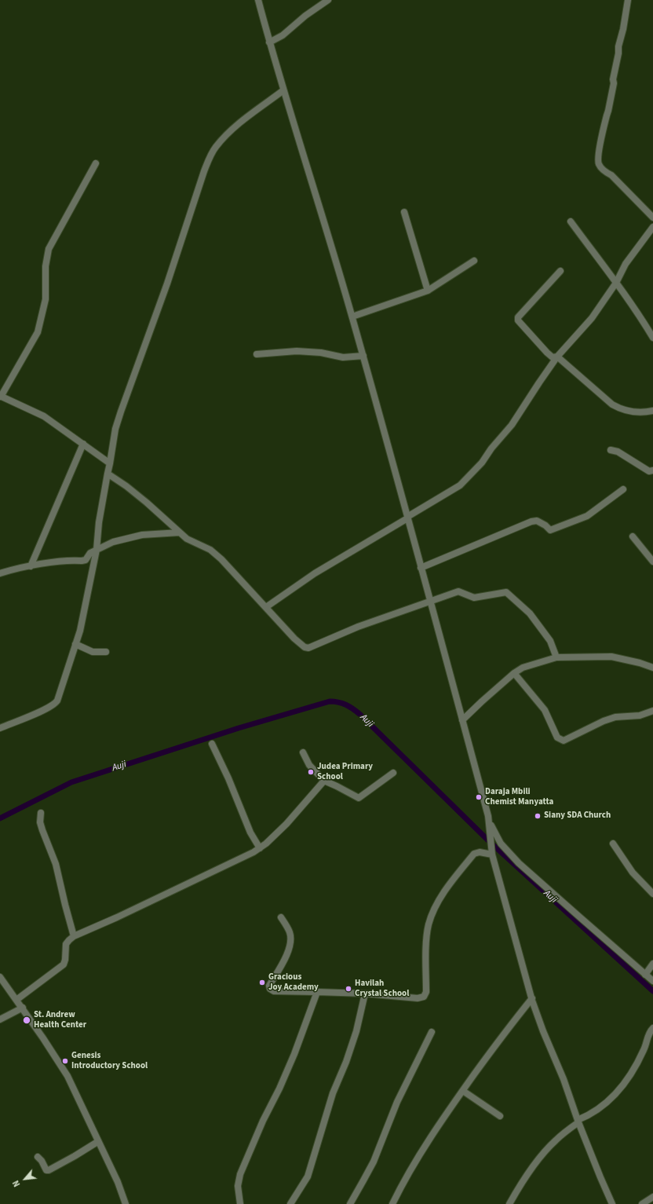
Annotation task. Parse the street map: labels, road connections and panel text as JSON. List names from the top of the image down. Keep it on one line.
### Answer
{"water":["Auji"],"places":["Judea Primary School","Daraja Mbili Chemist Manyatta","Siany SDA Church","Gracious Joy Academy","Havilah Crystal School","St. Andrew Health Center","Genesis Introductory School"],"north":"bottom left"}
